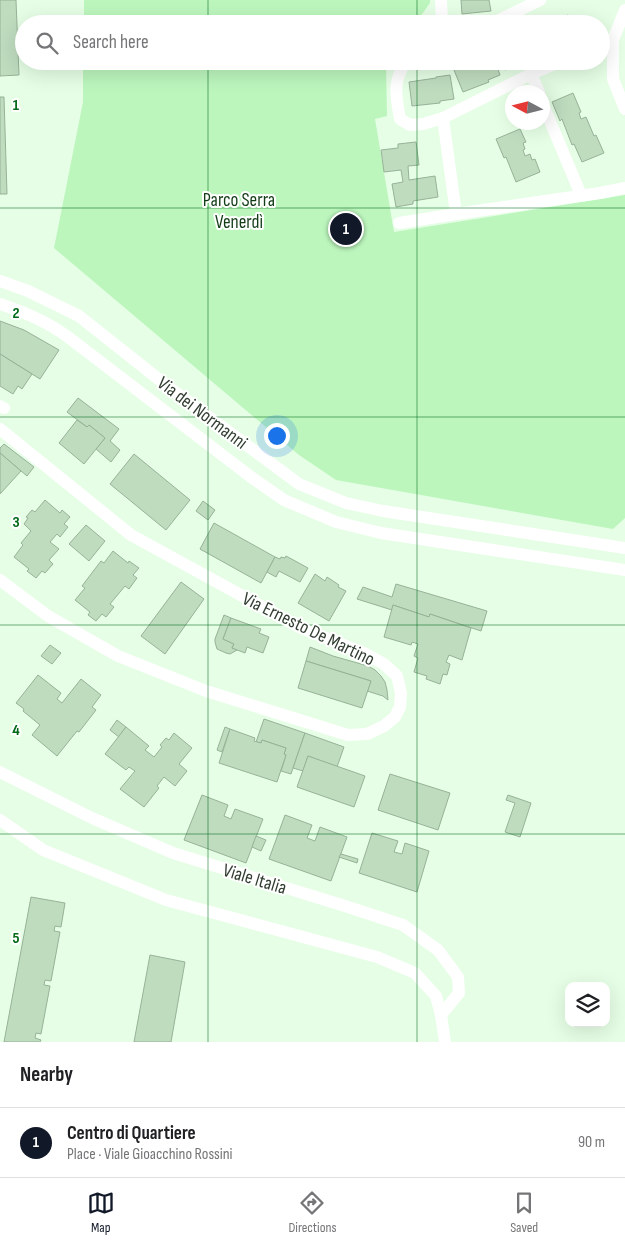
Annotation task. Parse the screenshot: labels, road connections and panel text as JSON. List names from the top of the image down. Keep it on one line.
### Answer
{"streets":{"street":["Via dei Normanni","Via Ernesto De Martino","Viale Italia"]},"parks":["Parco Serra Venerdì"],"north":"left","page":{"search":"Search here","pins":"1","heading":"Nearby","list":[{"mark":"1","name":"Centro di Quartiere","note":"Place · Viale Gioacchino Rossini","value":"90 m"}],"nav":["Map","Directions","Saved"]},"grid":{"rows":["1","2","3","4","5"]}}
